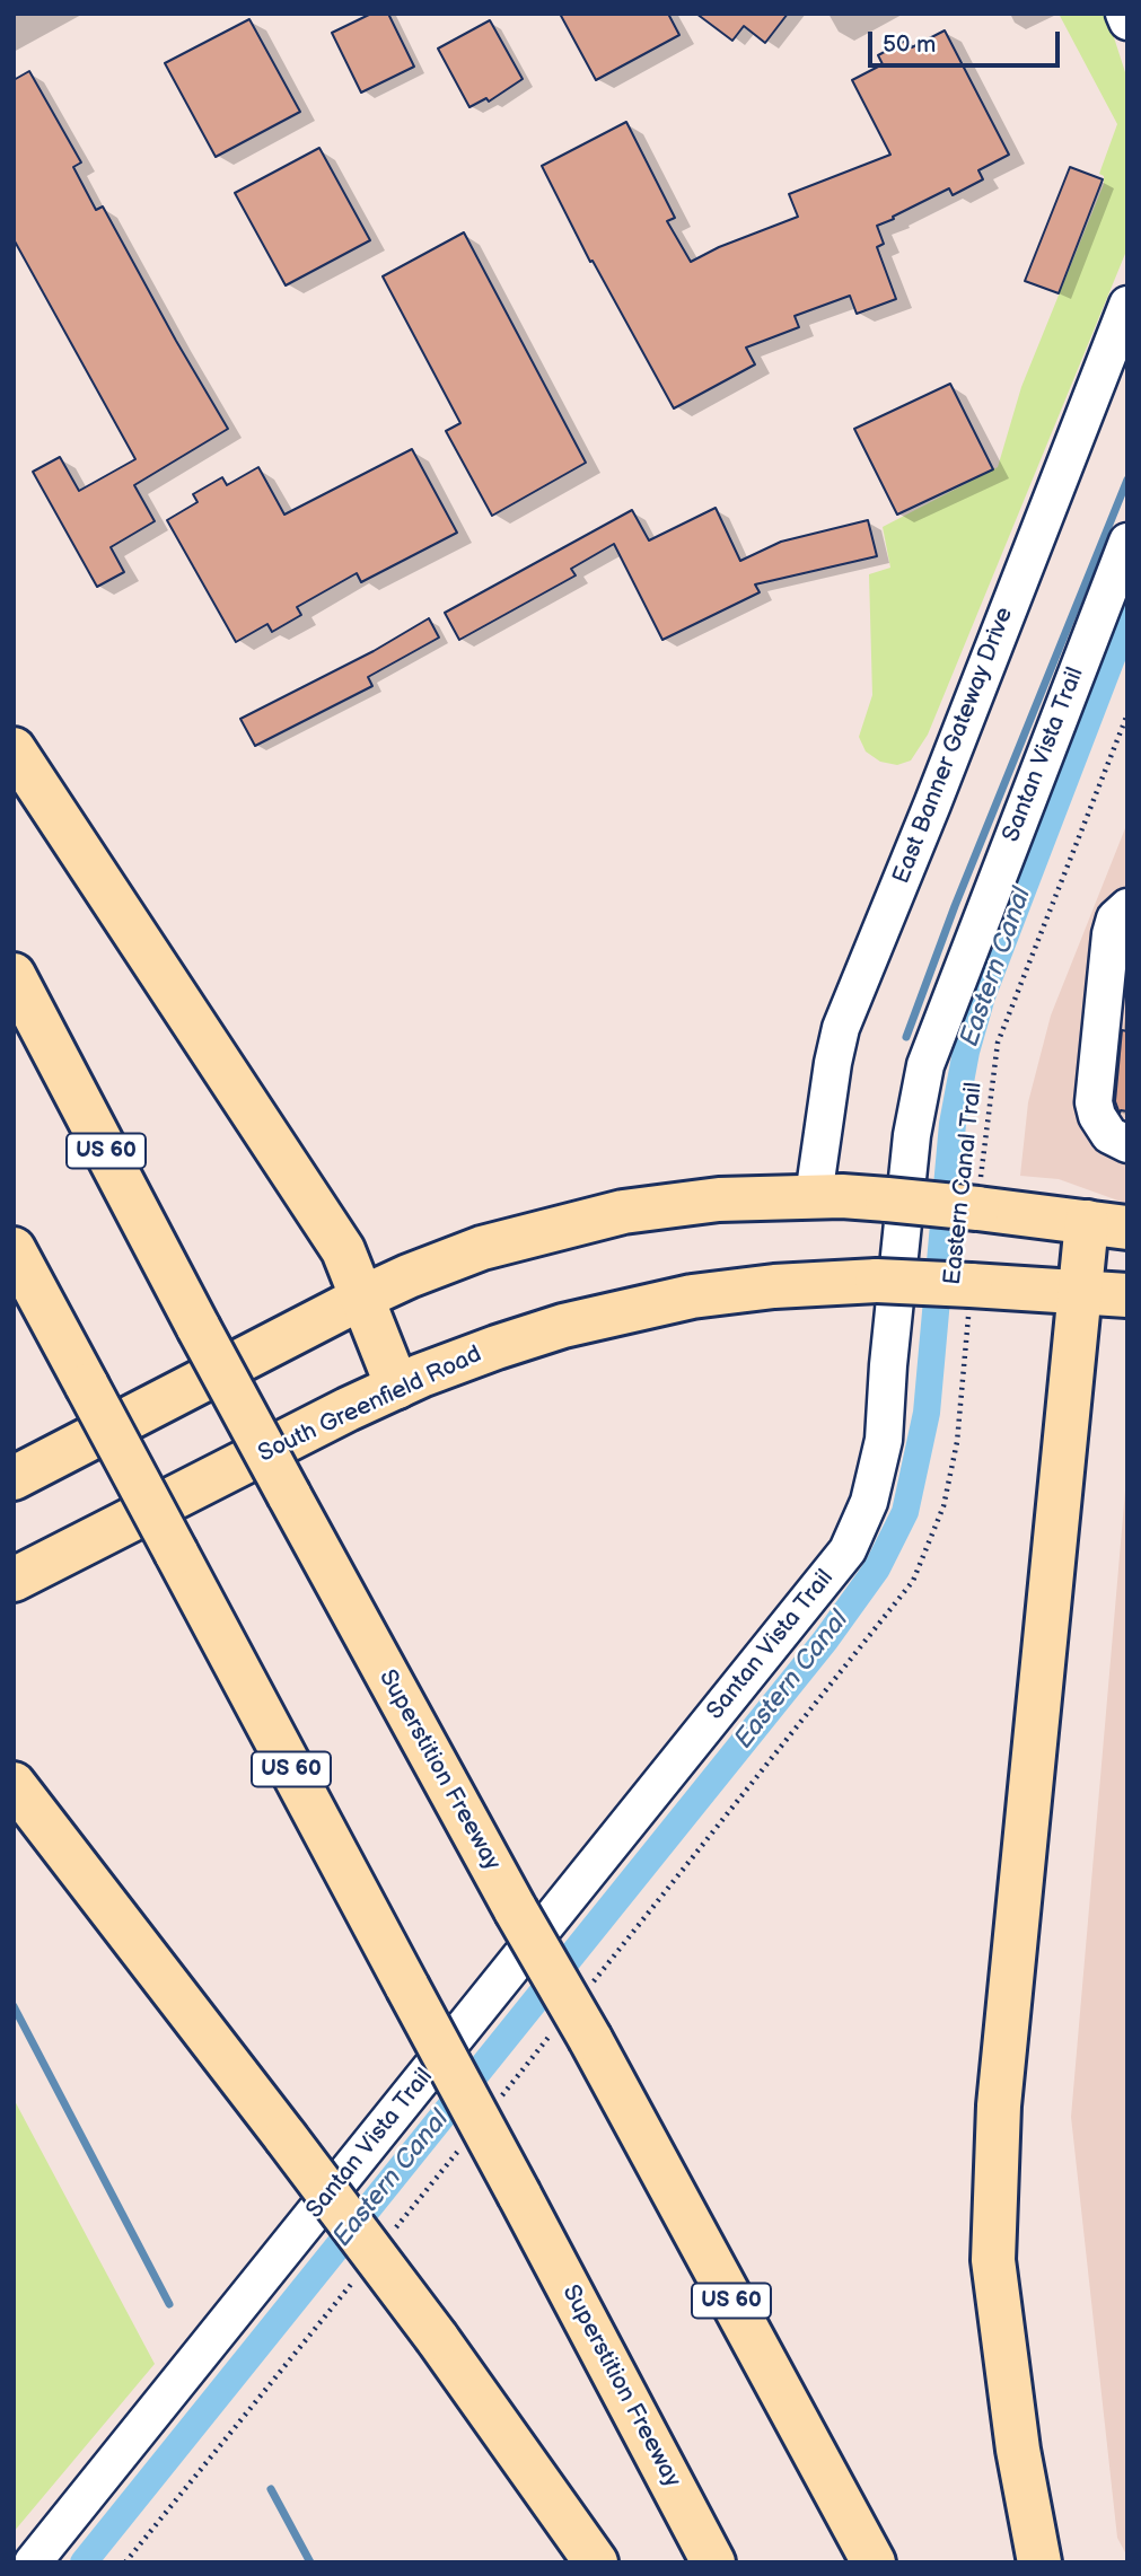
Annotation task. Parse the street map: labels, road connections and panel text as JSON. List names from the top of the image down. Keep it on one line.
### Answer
{"streets":{"main road":["US 60","South Greenfield Road","Superstition Freeway"],"street":["East Banner Gateway Drive","Santan Vista Trail"],"path":["Eastern Canal Trail"]},"water":["Eastern Canal"],"scale_bar":"50 m"}
